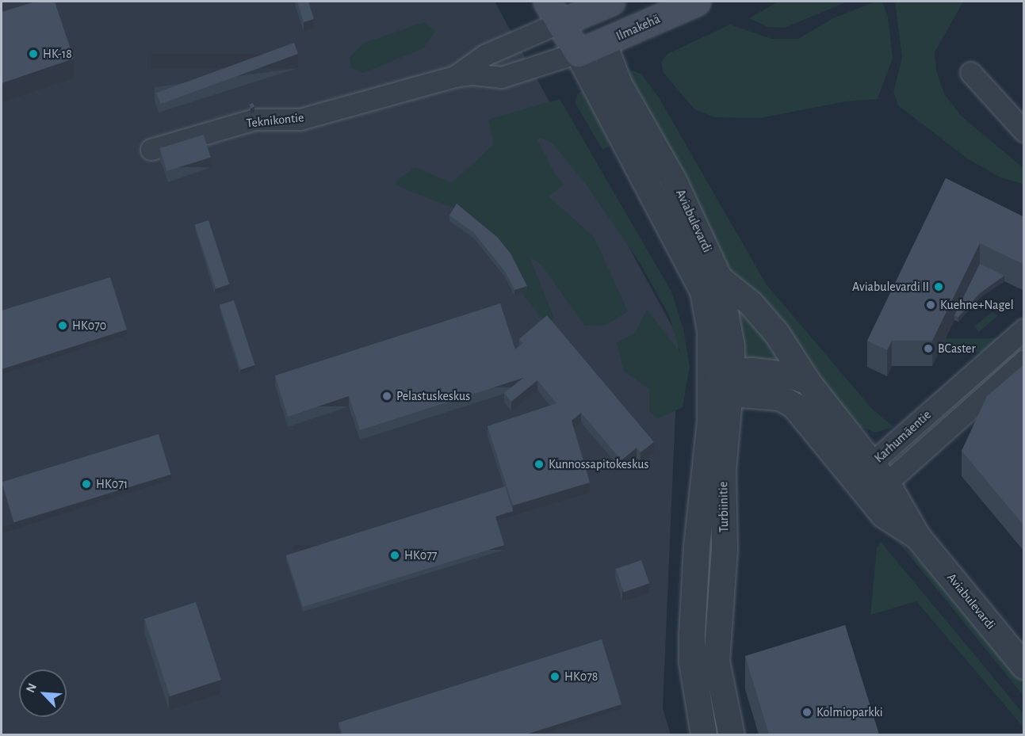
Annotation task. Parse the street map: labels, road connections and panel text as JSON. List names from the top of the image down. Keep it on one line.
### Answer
{"streets":{"main road":["Ilmakehä"],"street":["Teknikontie","Aviabulevardi","Karhumäentie","Turbiinitie"]},"crossings":[["Ilmakehä","Teknikontie"],["Ilmakehä","Aviabulevardi"],["Teknikontie","Aviabulevardi"],["Aviabulevardi","Karhumäentie"],["Aviabulevardi","Turbiinitie"]],"places":["HK-18","Aviabulevardi II","Kuehne+Nagel","HK070","BCaster","Pelastuskeskus","Kunnossapitokeskus","HK071","HK077","HK078","Kolmioparkki"],"north":"top left"}
